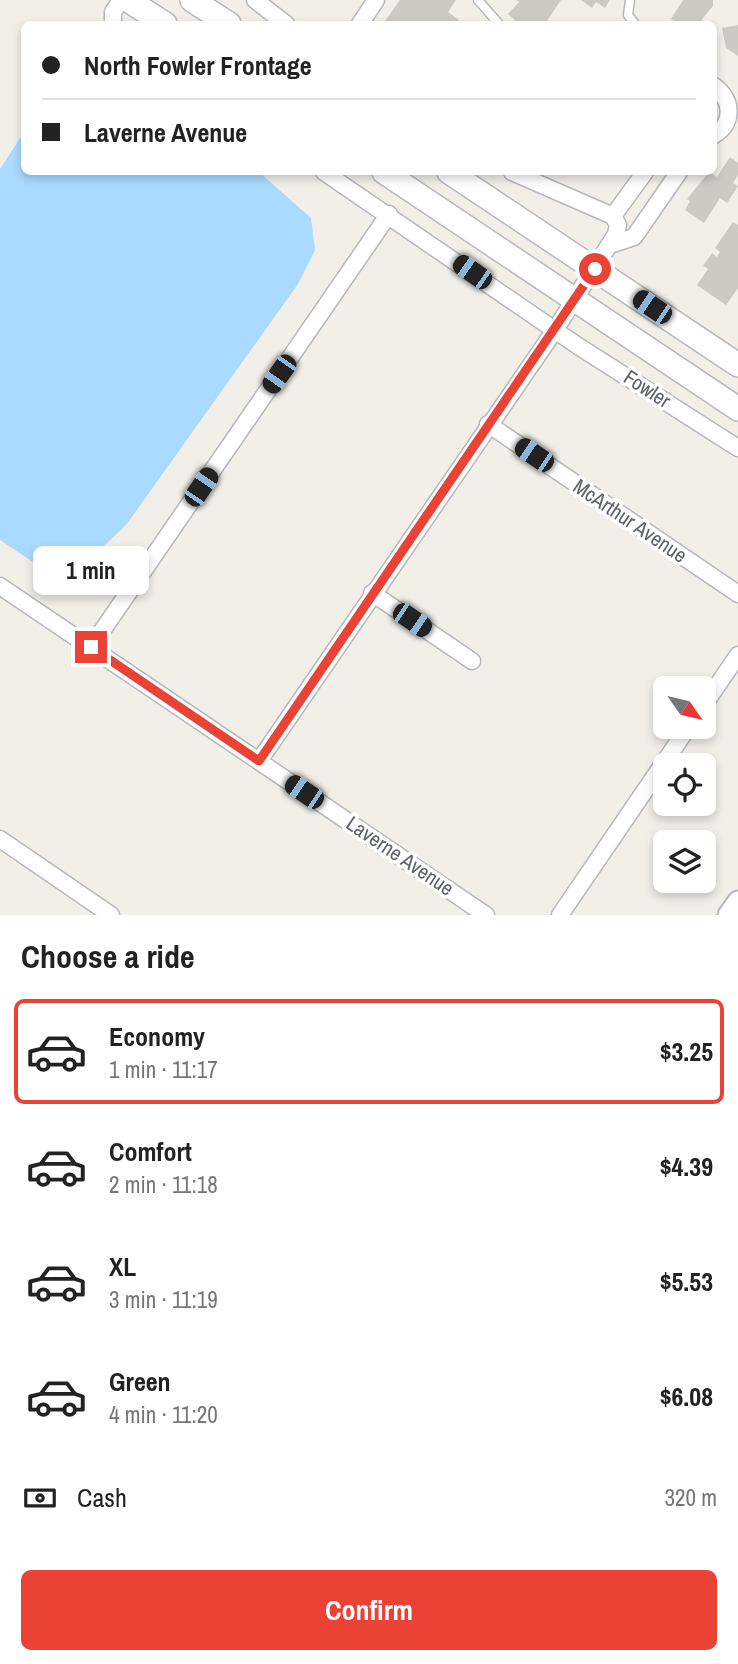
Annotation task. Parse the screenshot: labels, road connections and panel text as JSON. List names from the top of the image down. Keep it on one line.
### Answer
{"streets":{"street":["Fowler","McArthur Avenue","Laverne Avenue"]},"north":"bottom right","page":{"banner":["North Fowler Frontage","Laverne Avenue"],"bubble":"1 min","heading":"Choose a ride","list":[{"name":"Economy","note":"1 min · 11:17","value":"$3.25"},{"name":"Comfort","note":"2 min · 11:18","value":"$4.39"},{"name":"XL","note":"3 min · 11:19","value":"$5.53"},{"name":"Green","note":"4 min · 11:20","value":"$6.08"}],"pay":["Cash","320 m"],"buttons":"Confirm"}}
